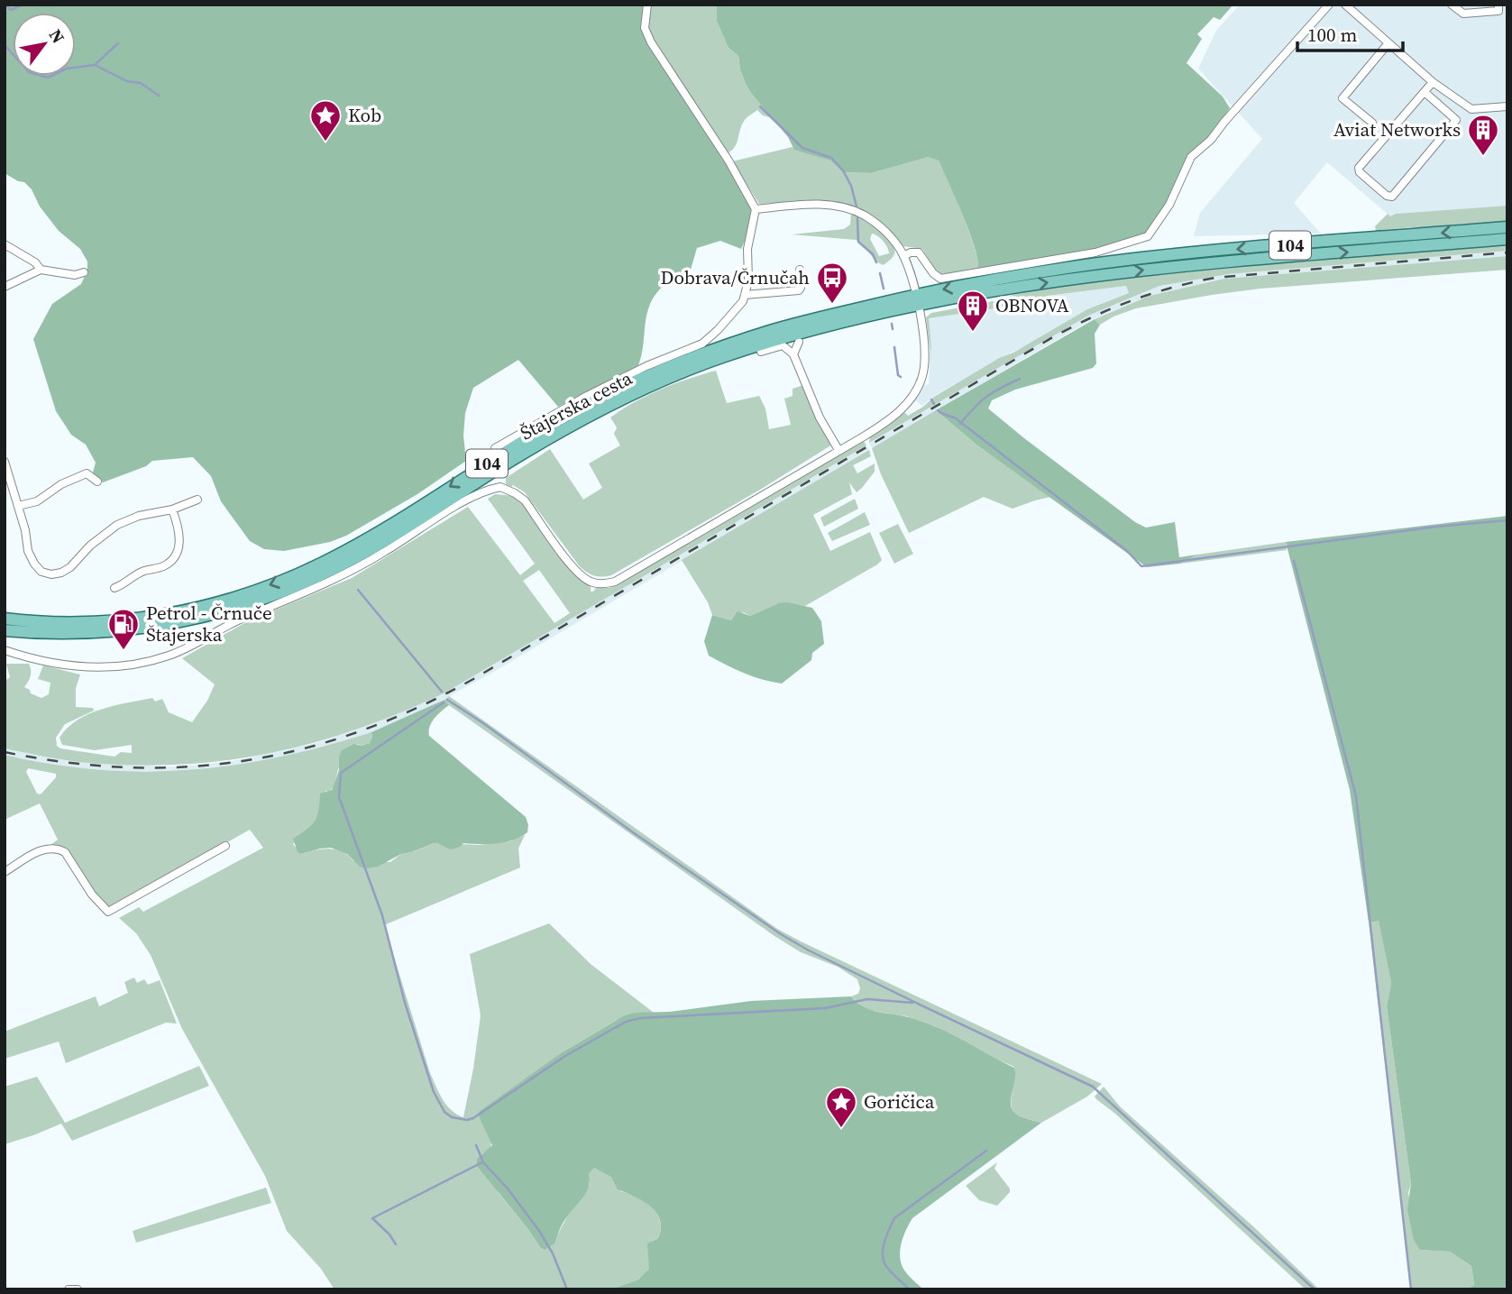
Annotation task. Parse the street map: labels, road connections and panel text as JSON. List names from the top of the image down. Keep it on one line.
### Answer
{"streets":{"main road":["104","Štajerska cesta"]},"places":{"place":["Kob","Goričica"],"building":["Aviat Networks","OBNOVA"],"bus stop":["Dobrava/Črnučah"],"fuel station":["Petrol - Črnuče Štajerska"]},"scale_bar":"100 m","north":"top right"}
